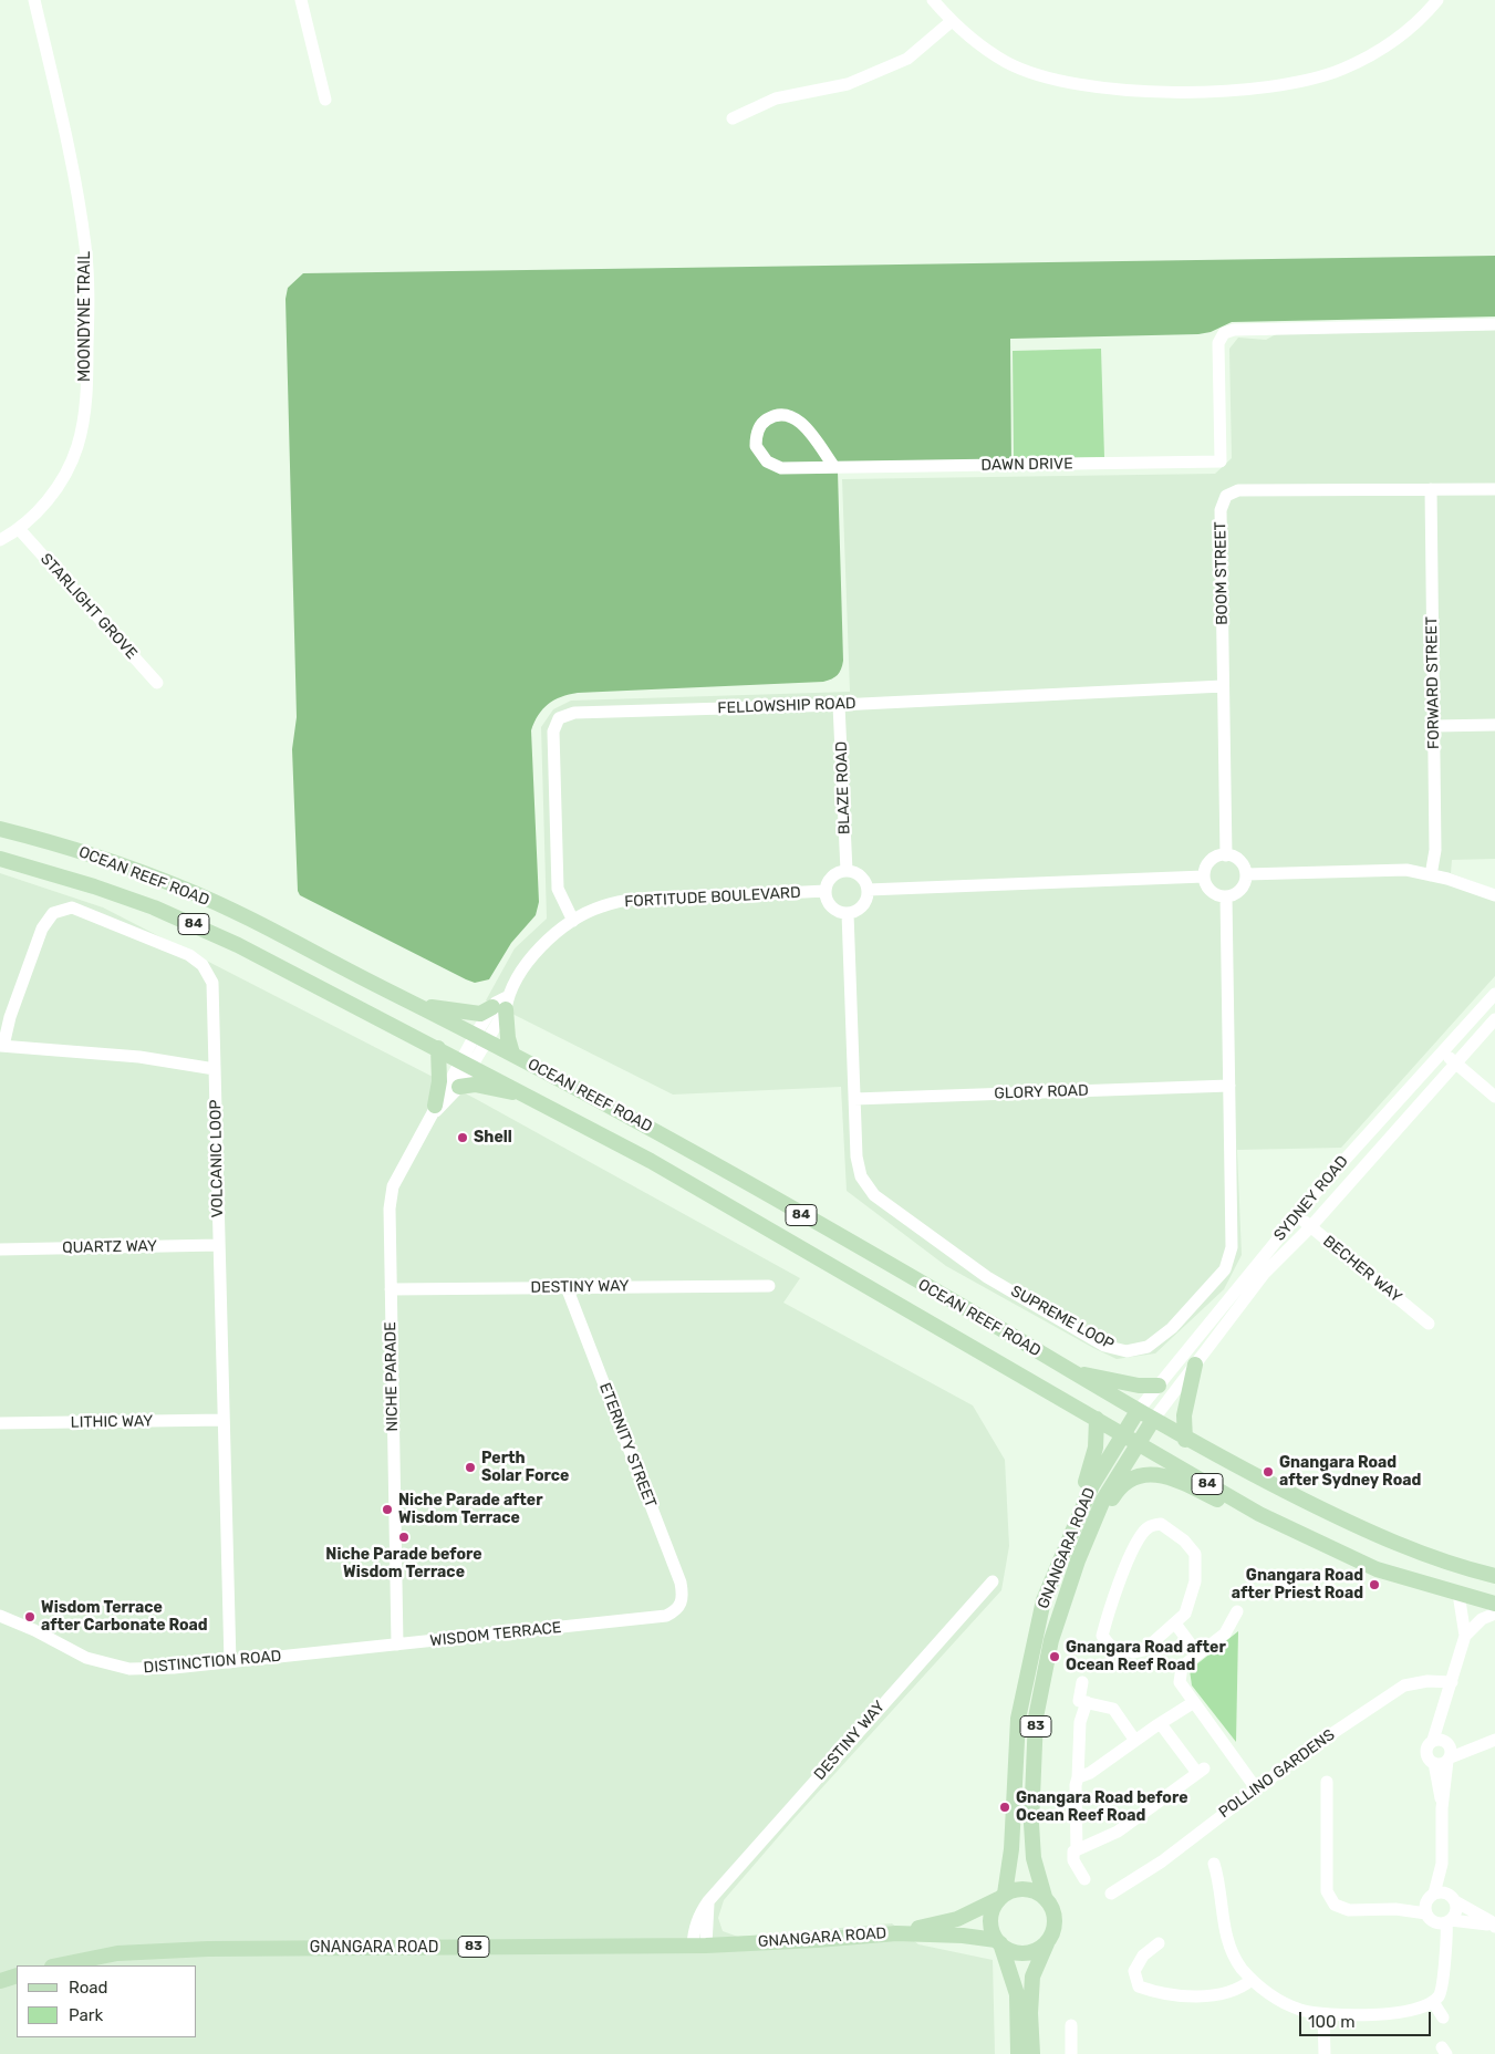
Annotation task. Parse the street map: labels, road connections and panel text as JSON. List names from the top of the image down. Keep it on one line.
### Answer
{"streets":{"main road":["OCEAN REEF ROAD","84","GNANGARA ROAD","83"],"street":["MOONDYNE TRAIL","DAWN DRIVE","BOOM STREET","STARLIGHT GROVE","FORWARD STREET","FELLOWSHIP ROAD","BLAZE ROAD","FORTITUDE BOULEVARD","GLORY ROAD","VOLCANIC LOOP","SYDNEY ROAD","QUARTZ WAY","BECHER WAY","DESTINY WAY","SUPREME LOOP","NICHE PARADE","LITHIC WAY","ETERNITY STREET","WISDOM TERRACE","DISTINCTION ROAD","POLLINO GARDENS"]},"crossings":[["MOONDYNE TRAIL","STARLIGHT GROVE"],["BOOM STREET","FORWARD STREET"],["BOOM STREET","FELLOWSHIP ROAD"],["BOOM STREET","SUPREME LOOP"],["FELLOWSHIP ROAD","BLAZE ROAD"],["FELLOWSHIP ROAD","FORTITUDE BOULEVARD"],["BLAZE ROAD","FORTITUDE BOULEVARD"],["BLAZE ROAD","SUPREME LOOP"],["OCEAN REEF ROAD","FORTITUDE BOULEVARD"],["OCEAN REEF ROAD","84"],["OCEAN REEF ROAD","SYDNEY ROAD"],["OCEAN REEF ROAD","NICHE PARADE"],["OCEAN REEF ROAD","GNANGARA ROAD"],["FORTITUDE BOULEVARD","SUPREME LOOP"],["FORTITUDE BOULEVARD","NICHE PARADE"],["84","GNANGARA ROAD"],["84","83"],["GLORY ROAD","SUPREME LOOP"],["VOLCANIC LOOP","QUARTZ WAY"],["VOLCANIC LOOP","LITHIC WAY"],["VOLCANIC LOOP","DISTINCTION ROAD"],["SYDNEY ROAD","BECHER WAY"],["SYDNEY ROAD","GNANGARA ROAD"],["DESTINY WAY","NICHE PARADE"],["DESTINY WAY","ETERNITY STREET"],["DESTINY WAY","GNANGARA ROAD"],["NICHE PARADE","WISDOM TERRACE"],["ETERNITY STREET","WISDOM TERRACE"],["GNANGARA ROAD","83"],["WISDOM TERRACE","DISTINCTION ROAD"]],"places":["Shell","Perth Solar Force","Gnangara Road after Sydney Road","Niche Parade after Wisdom Terrace","Niche Parade before Wisdom Terrace","Gnangara Road after Priest Road","Wisdom Terrace after Carbonate Road","Gnangara Road after Ocean Reef Road","Gnangara Road before Ocean Reef Road"],"legend":["Road","Park"],"scale_bar":"100 m"}
